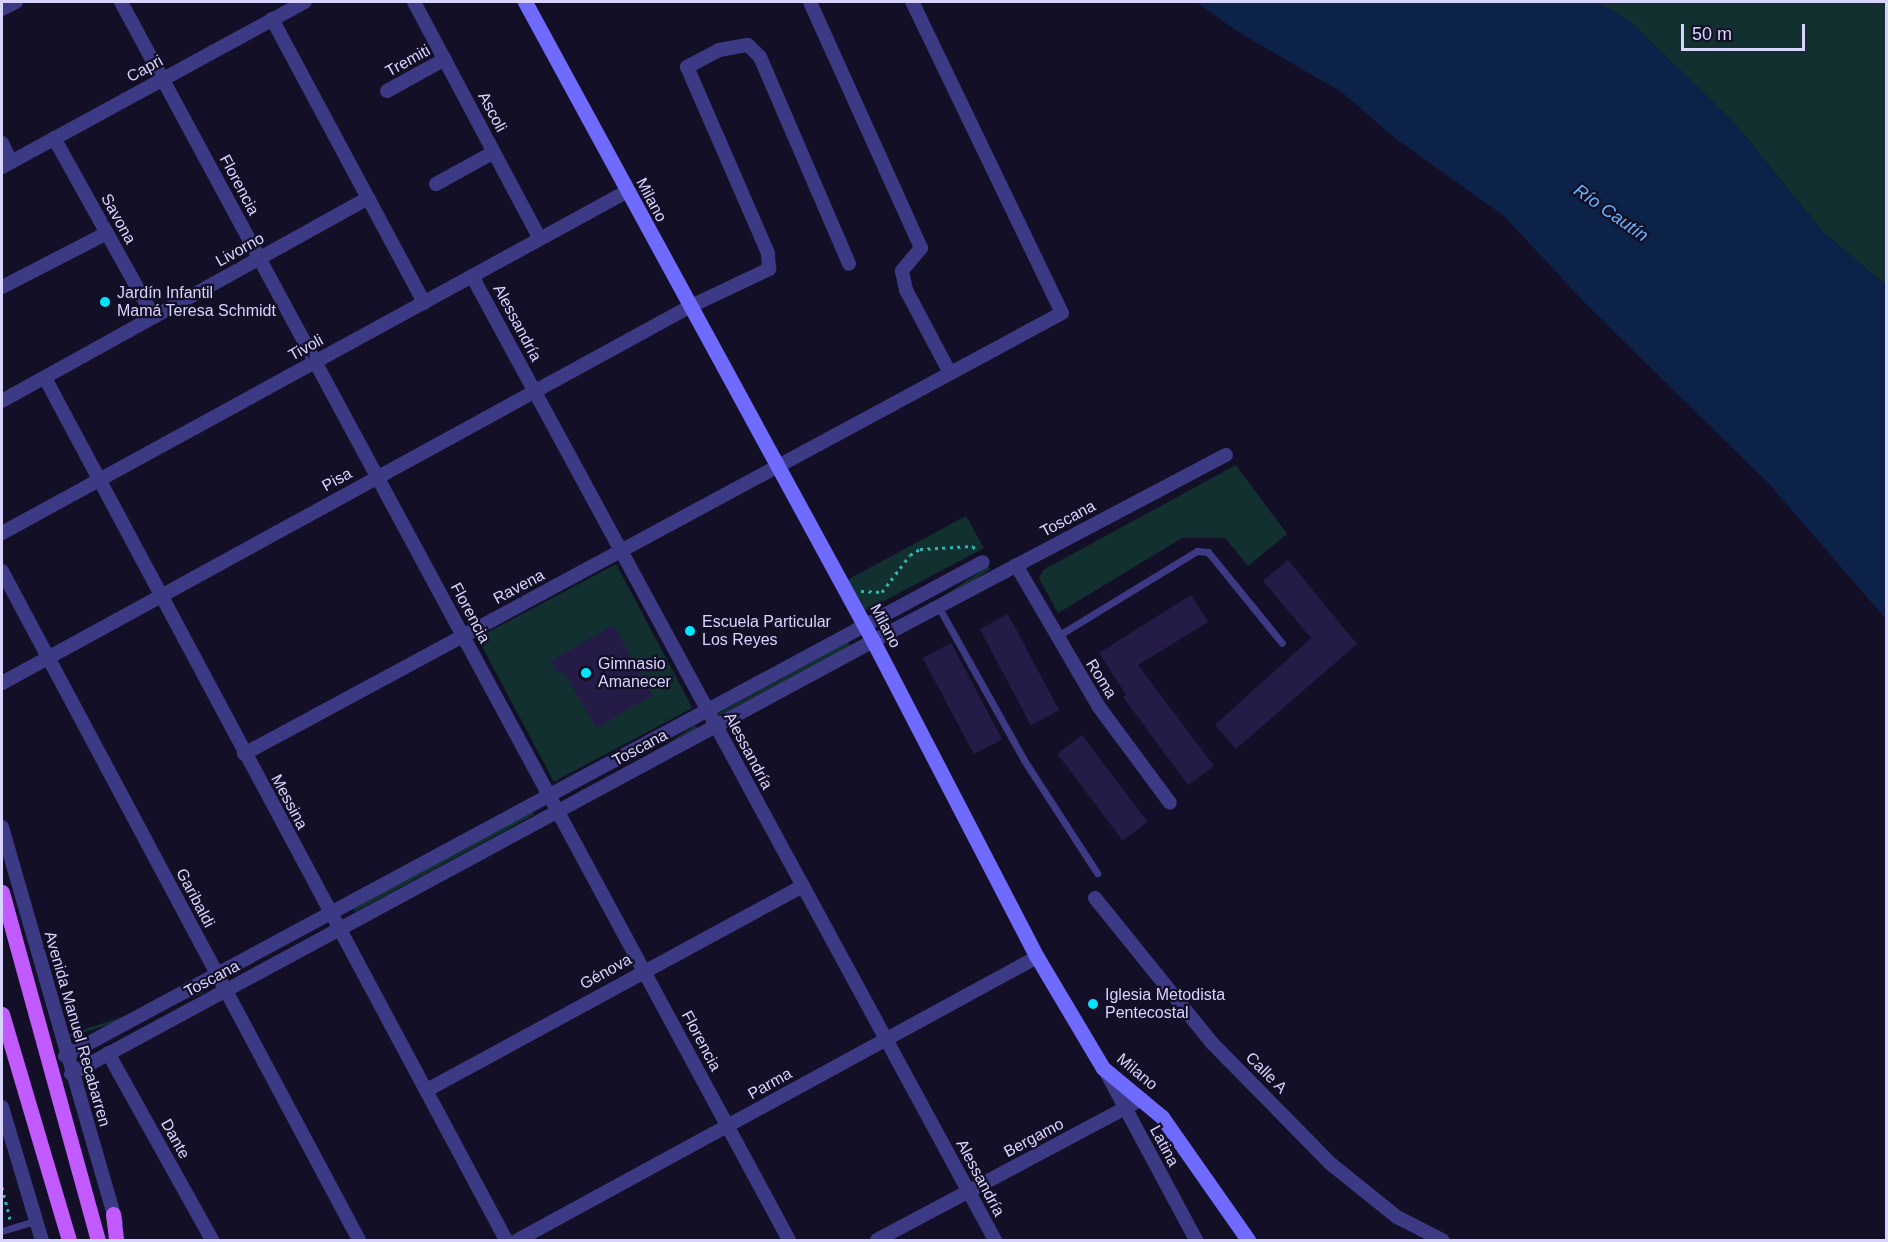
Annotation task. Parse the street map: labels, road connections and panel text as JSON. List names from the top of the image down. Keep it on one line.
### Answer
{"streets":{"street":["Tremiti","Capri","Ascoli","Florencia","Milano","Savona","Livorno","Alessandría","Tivoli","Pisa","Toscana","Ravena","Roma","Messina","Garibaldi","Génova","Avenida Manuel Recabarren","Calle A","Parma","Bergamo","Dante","Latina"]},"crossings":[["Tremiti","Ascoli"],["Capri","Florencia"],["Capri","Savona"],["Ascoli","Tivoli"],["Florencia","Livorno"],["Florencia","Tivoli"],["Florencia","Pisa"],["Florencia","Toscana"],["Florencia","Ravena"],["Florencia","Génova"],["Florencia","Parma"],["Milano","Tivoli"],["Milano","Pisa"],["Milano","Toscana"],["Milano","Ravena"],["Milano","Parma"],["Milano","Bergamo"],["Milano","Latina"],["Savona","Livorno"],["Livorno","Messina"],["Alessandría","Tivoli"],["Alessandría","Pisa"],["Alessandría","Toscana"],["Alessandría","Ravena"],["Alessandría","Génova"],["Alessandría","Parma"],["Alessandría","Bergamo"],["Tivoli","Messina"],["Pisa","Messina"],["Pisa","Garibaldi"],["Toscana","Roma"],["Toscana","Messina"],["Toscana","Garibaldi"],["Toscana","Avenida Manuel Recabarren"],["Toscana","Dante"],["Ravena","Messina"],["Messina","Génova"],["Bergamo","Latina"]],"water":["Río Cautín"],"places":["Jardín Infantil Mamá Teresa Schmidt","Escuela Particular Los Reyes","Gimnasio Amanecer","Iglesia Metodista Pentecostal"],"scale_bar":"50 m"}
